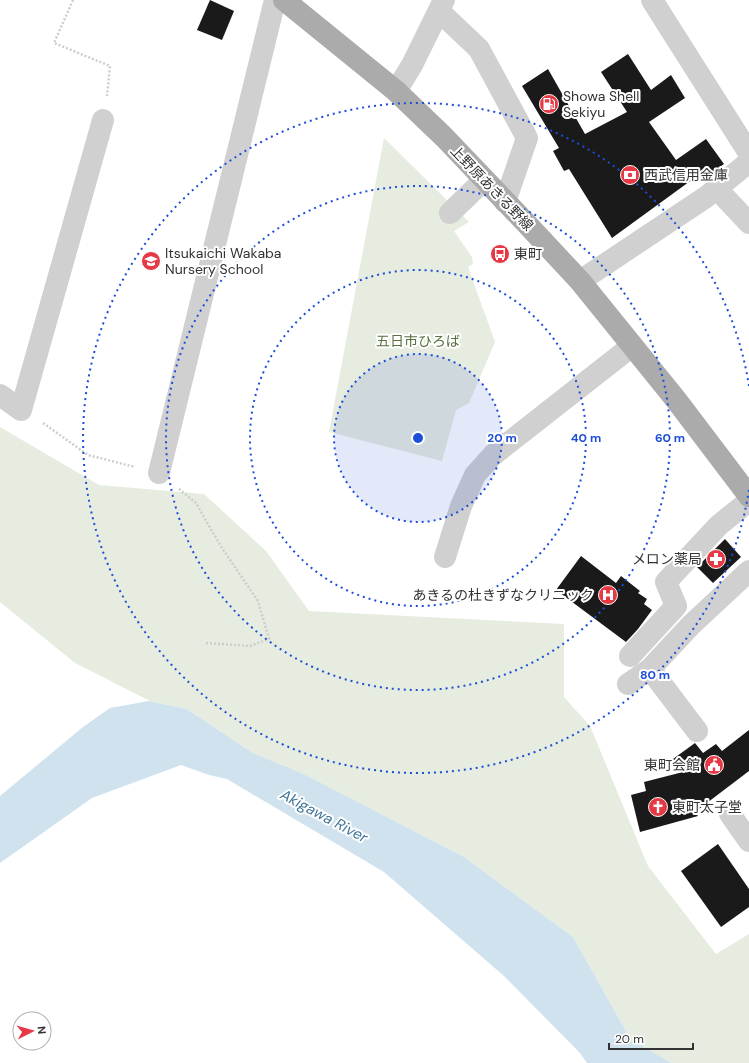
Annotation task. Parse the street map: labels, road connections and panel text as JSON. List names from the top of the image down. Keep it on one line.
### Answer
{"streets":{"main road":["上野原あきる野線"]},"water":["Akigawa River"],"parks":["五日市ひろば"],"places":{"fuel station":["Showa Shell Sekiyu"],"bank":["西武信用金庫"],"bus stop":["東町"],"school or university":["Itsukaichi Wakaba Nursery School"],"pharmacy":["メロン薬局"],"hospital":["あきるの杜きずなクリニック"],"public building":["東町会館"],"church":["東町太子堂"]},"scale_bar":"20 m","north":"right","rings":["20 m","40 m","60 m","80 m"]}
